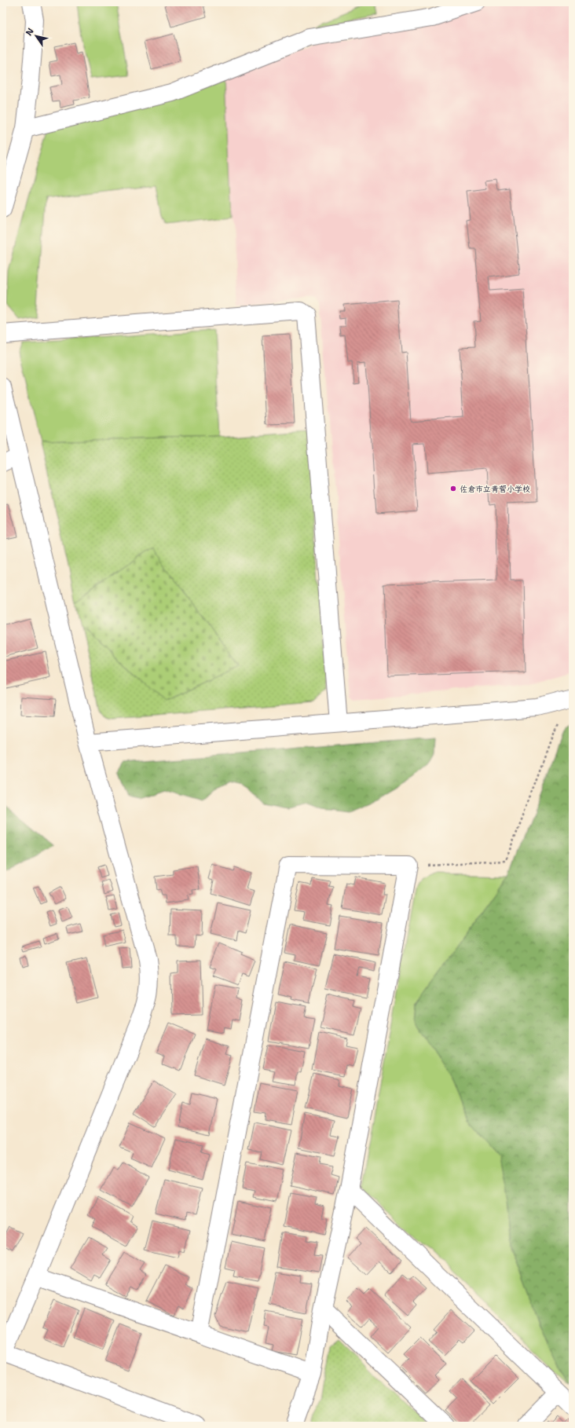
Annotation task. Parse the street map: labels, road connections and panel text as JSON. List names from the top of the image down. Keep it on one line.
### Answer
{"places":["佐倉市立青菅小学校"],"north":"top left"}
